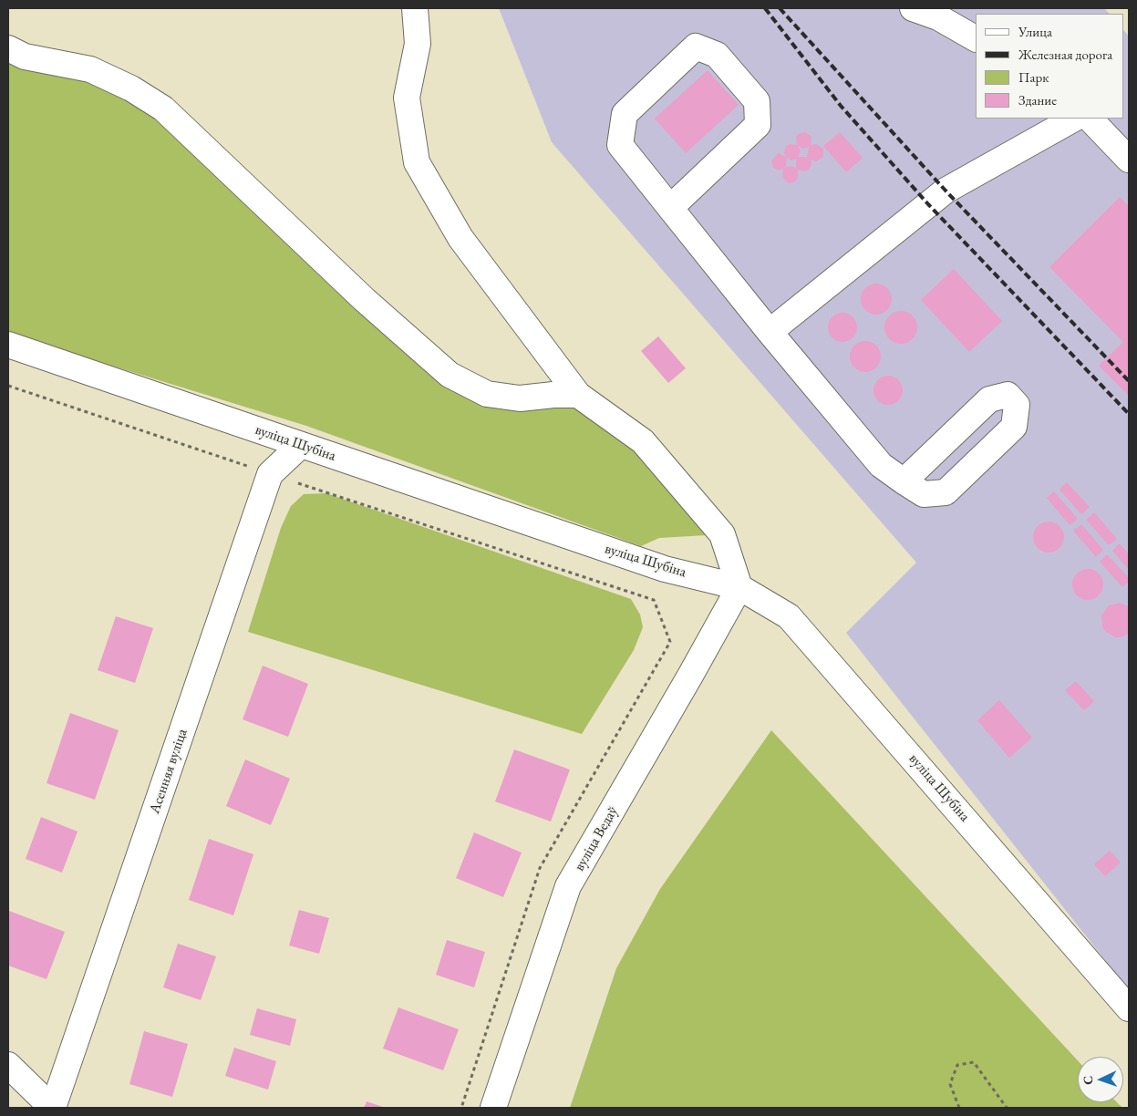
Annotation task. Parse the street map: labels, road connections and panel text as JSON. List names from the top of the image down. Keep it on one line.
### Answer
{"streets":{"street":["вуліца Шубіна","Асенняя вуліца","вуліца Ведаў"]},"crossings":[["вуліца Шубіна","Асенняя вуліца"],["вуліца Шубіна","вуліца Ведаў"]],"legend":["Улица","Железная дорога","Парк","Здание"],"north":"left"}
